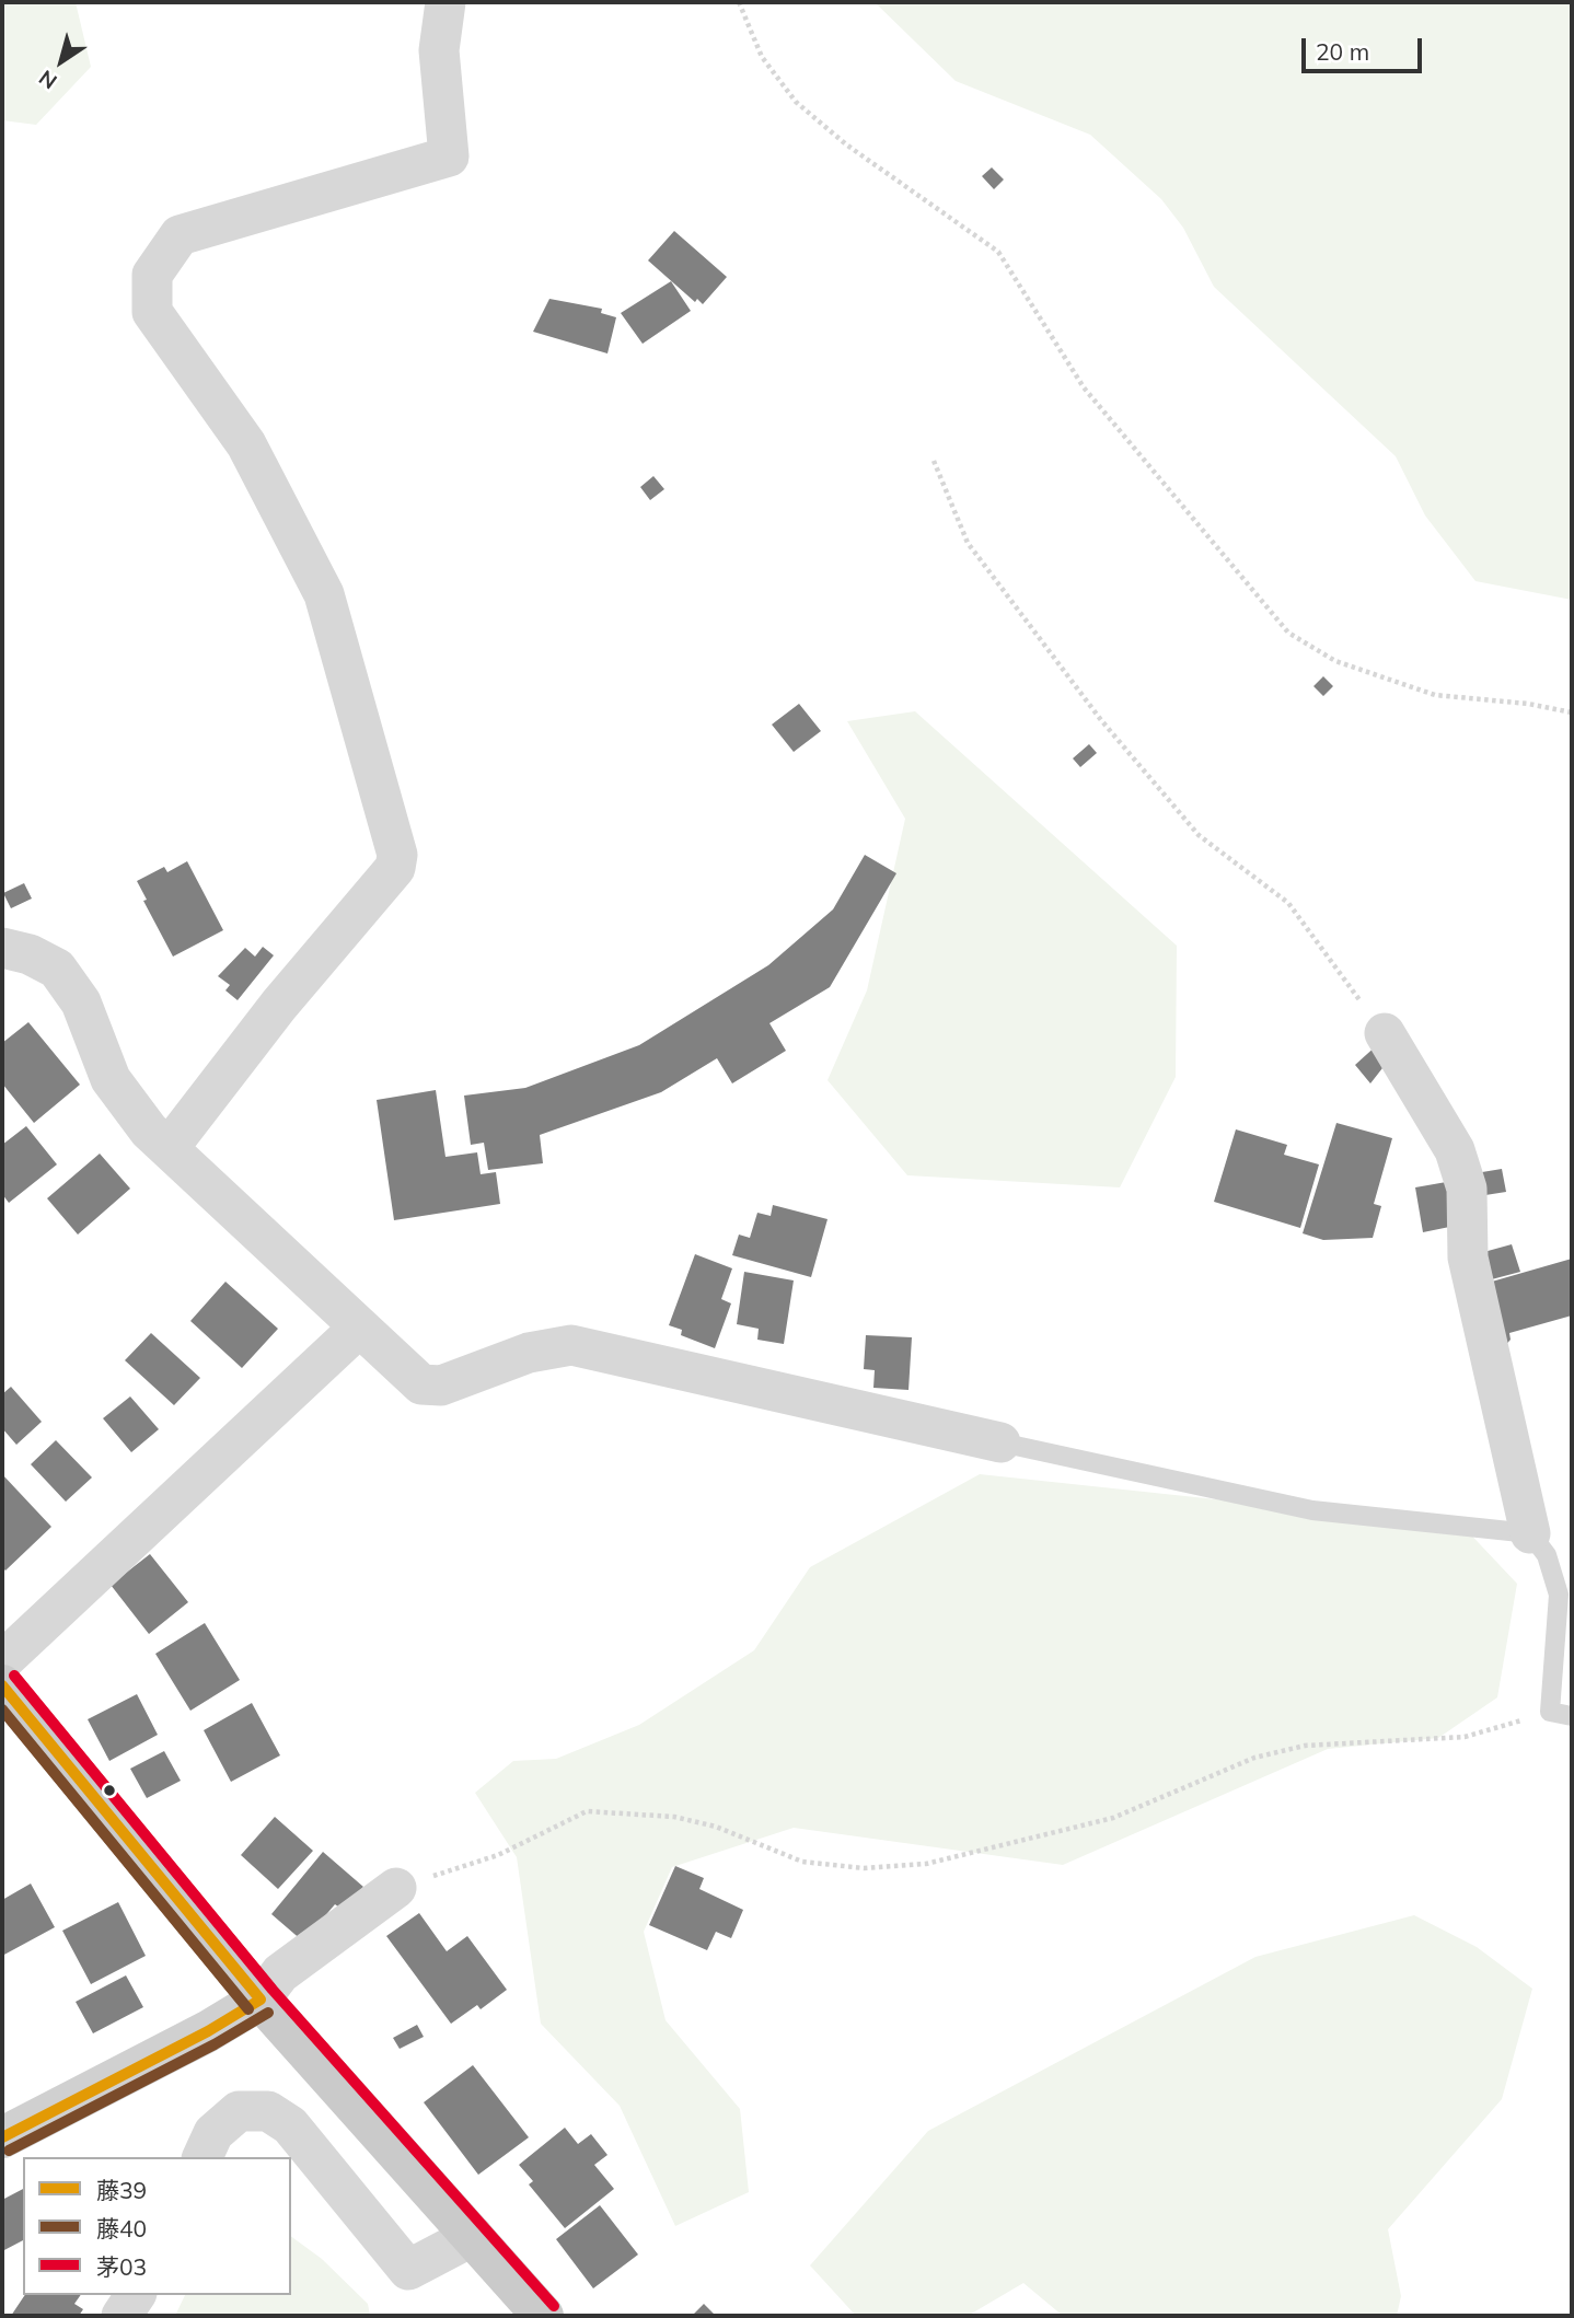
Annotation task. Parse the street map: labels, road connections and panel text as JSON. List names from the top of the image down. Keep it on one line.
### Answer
{"lines":["transit line 茅03","transit line 藤39","transit line 藤40"],"legend":["藤39","藤40","茅03"],"scale_bar":"20 m","north":"bottom left"}
